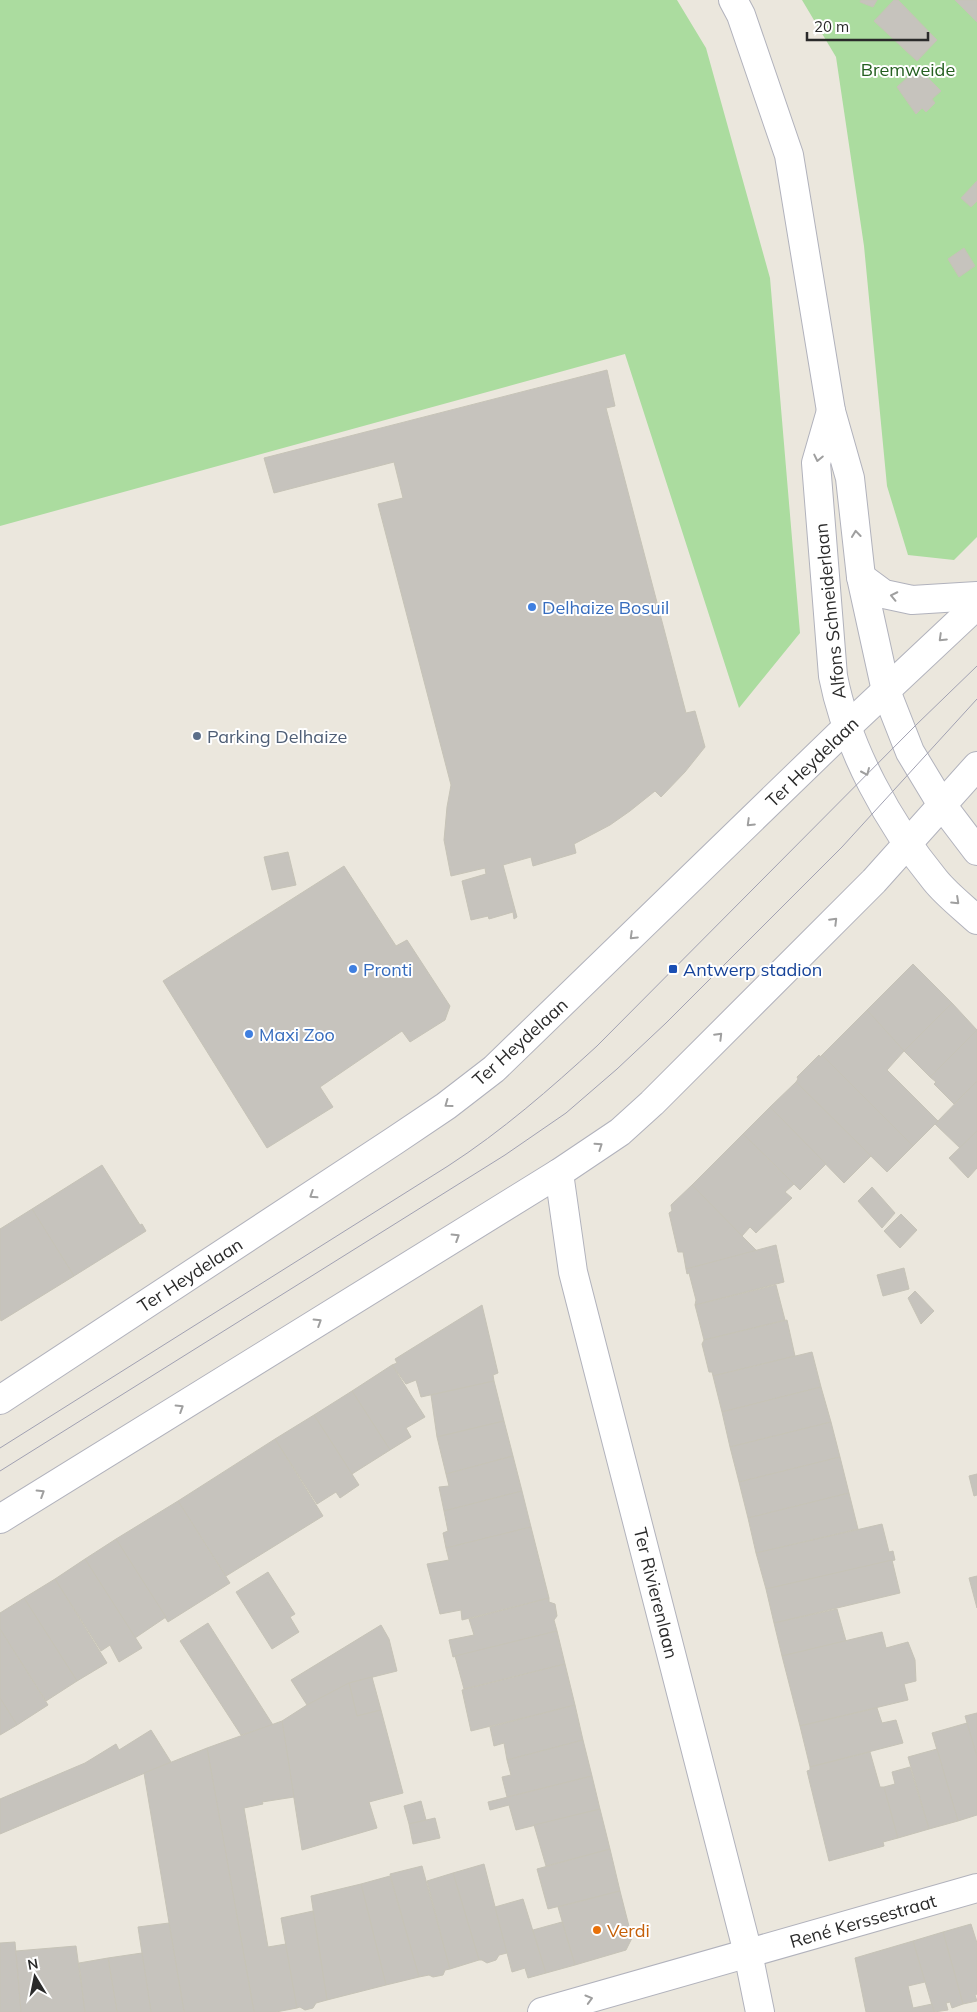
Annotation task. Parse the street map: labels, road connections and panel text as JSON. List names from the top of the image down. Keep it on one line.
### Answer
{"streets":{"street":["Alfons Schneiderlaan","Ter Heydelaan","Ter Rivierenlaan","René Kerssestraat"]},"crossings":[["Alfons Schneiderlaan","Ter Heydelaan"],["Ter Rivierenlaan","René Kerssestraat"]],"one_way":["René Kerssestraat"],"parks":["Bremweide"],"places":{"other":["Delhaize Bosuil","Parking Delhaize","Pronti","Maxi Zoo","Verdi"],"transit":["Antwerp stadion"]},"scale_bar":"20 m","north":"top"}
